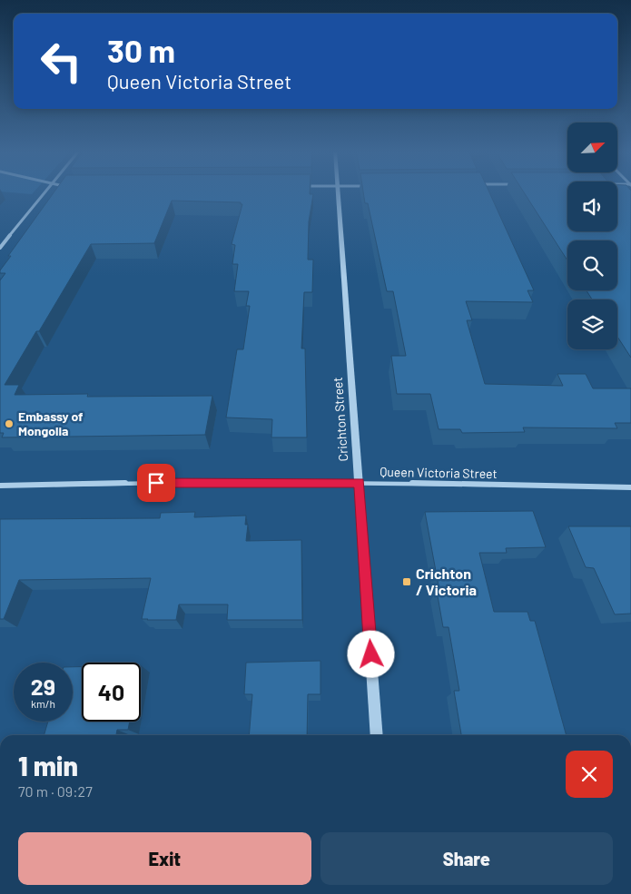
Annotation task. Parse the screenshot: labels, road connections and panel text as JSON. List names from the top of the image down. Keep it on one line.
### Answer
{"streets":{"street":["Crichton Street","Queen Victoria Street"]},"crossings":[["Crichton Street","Queen Victoria Street"]],"places":{"other":["Embassy of Mongolia"],"transit":["Crichton / Victoria"]},"north":"top right","page":{"turn":["30 m","Queen Victoria Street"],"speed":"29 km/h","limit":"40","heading":["1 min","70 m · 09:27"],"buttons":["Exit","Share"]}}
